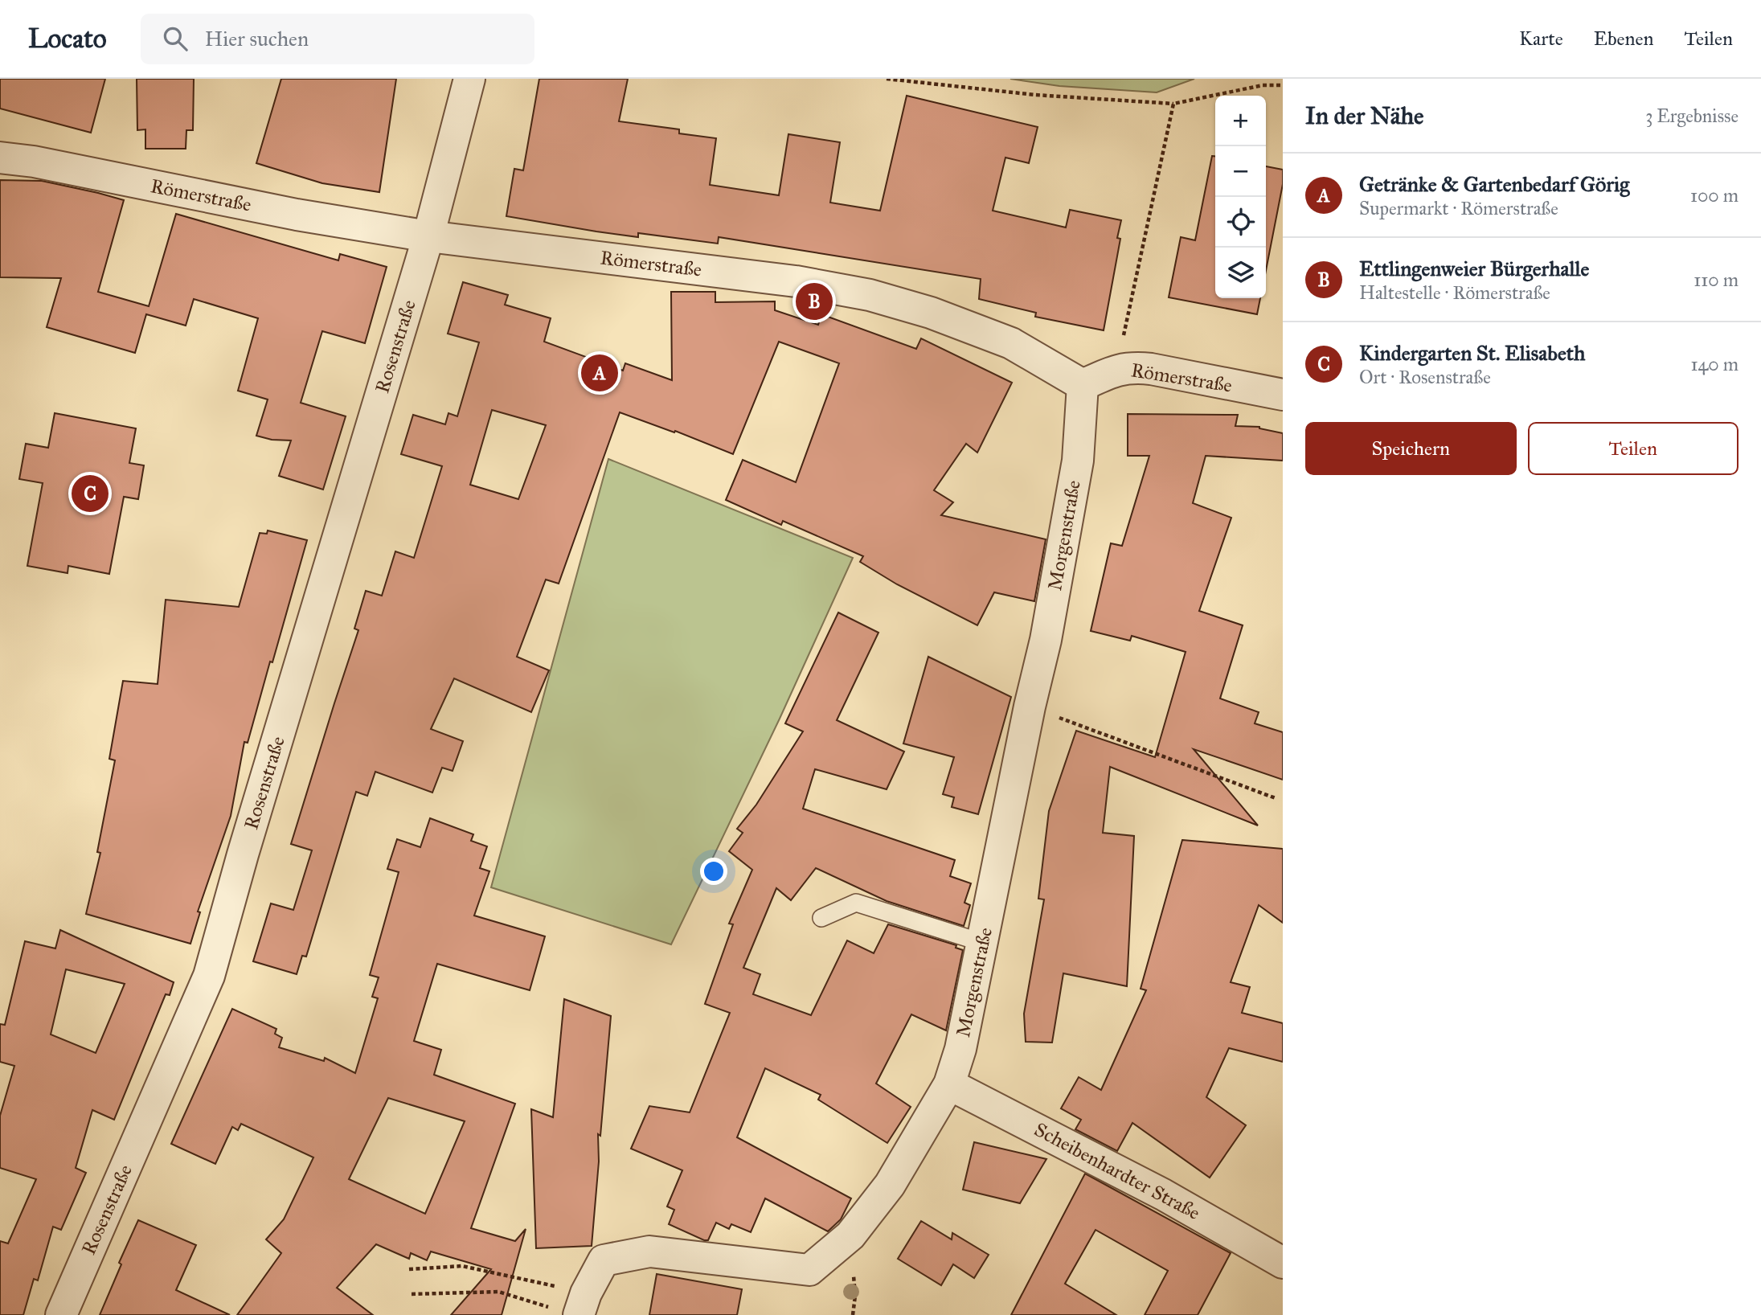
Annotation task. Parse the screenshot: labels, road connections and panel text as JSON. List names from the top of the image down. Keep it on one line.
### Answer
{"streets":{"street":["Römerstraße","Rosenstraße","Morgenstraße","Scheibenhardter Straße"]},"crossings":[["Römerstraße","Rosenstraße"],["Römerstraße","Morgenstraße"],["Morgenstraße","Scheibenhardter Straße"]],"page":{"header":"Locato","search":"Hier suchen","nav":["Karte","Ebenen","Teilen"],"heading":["In der Nähe","3 Ergebnisse"],"map_buttons":["+","−"],"list":[{"mark":"A","name":"Getränke & Gartenbedarf Görig","note":"Supermarkt · Römerstraße","value":"100 m"},{"mark":"B","name":"Ettlingenweier Bürgerhalle","note":"Haltestelle · Römerstraße","value":"110 m"},{"mark":"C","name":"Kindergarten St. Elisabeth","note":"Ort · Rosenstraße","value":"140 m"}],"pins":["B","A","C"],"buttons":["Speichern","Teilen"]}}
